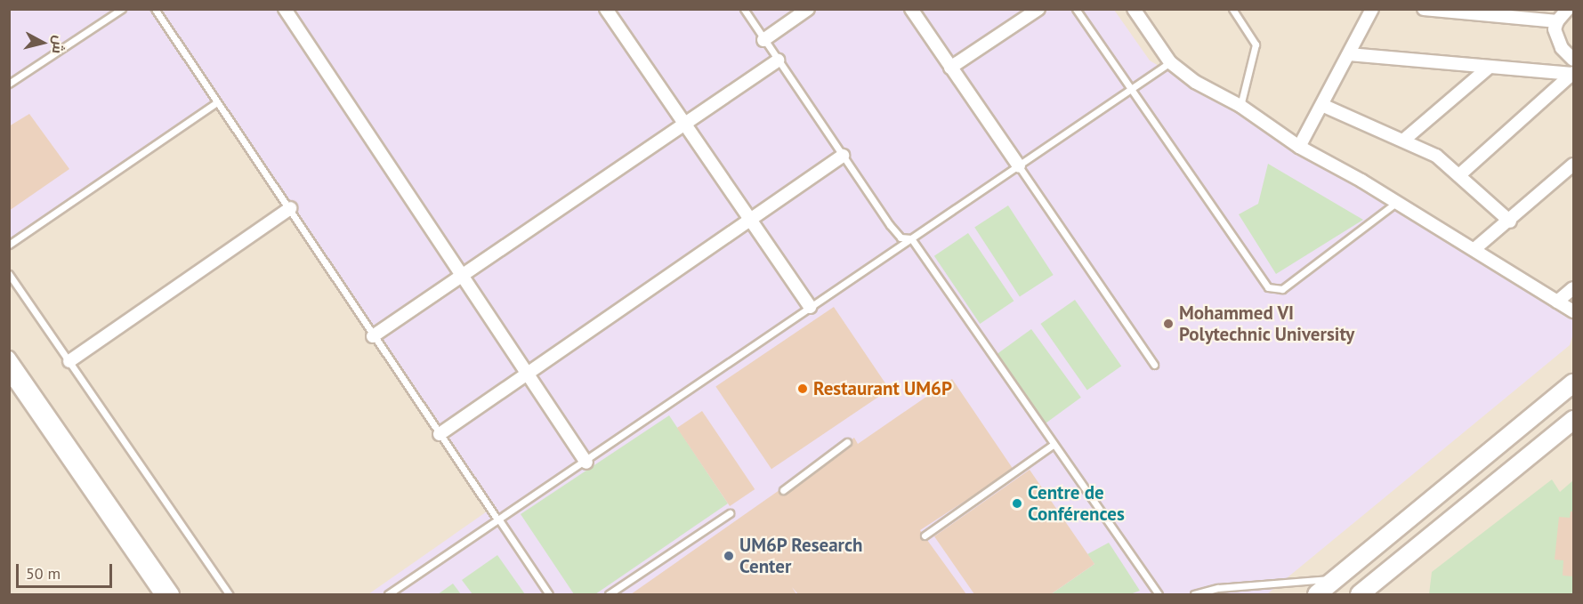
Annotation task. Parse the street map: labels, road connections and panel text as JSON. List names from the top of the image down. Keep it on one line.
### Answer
{"places":["Mohammed VI Polytechnic University","Restaurant UM6P","Centre de Conférences","UM6P Research Center"],"scale_bar":"50 m","north":"right"}
